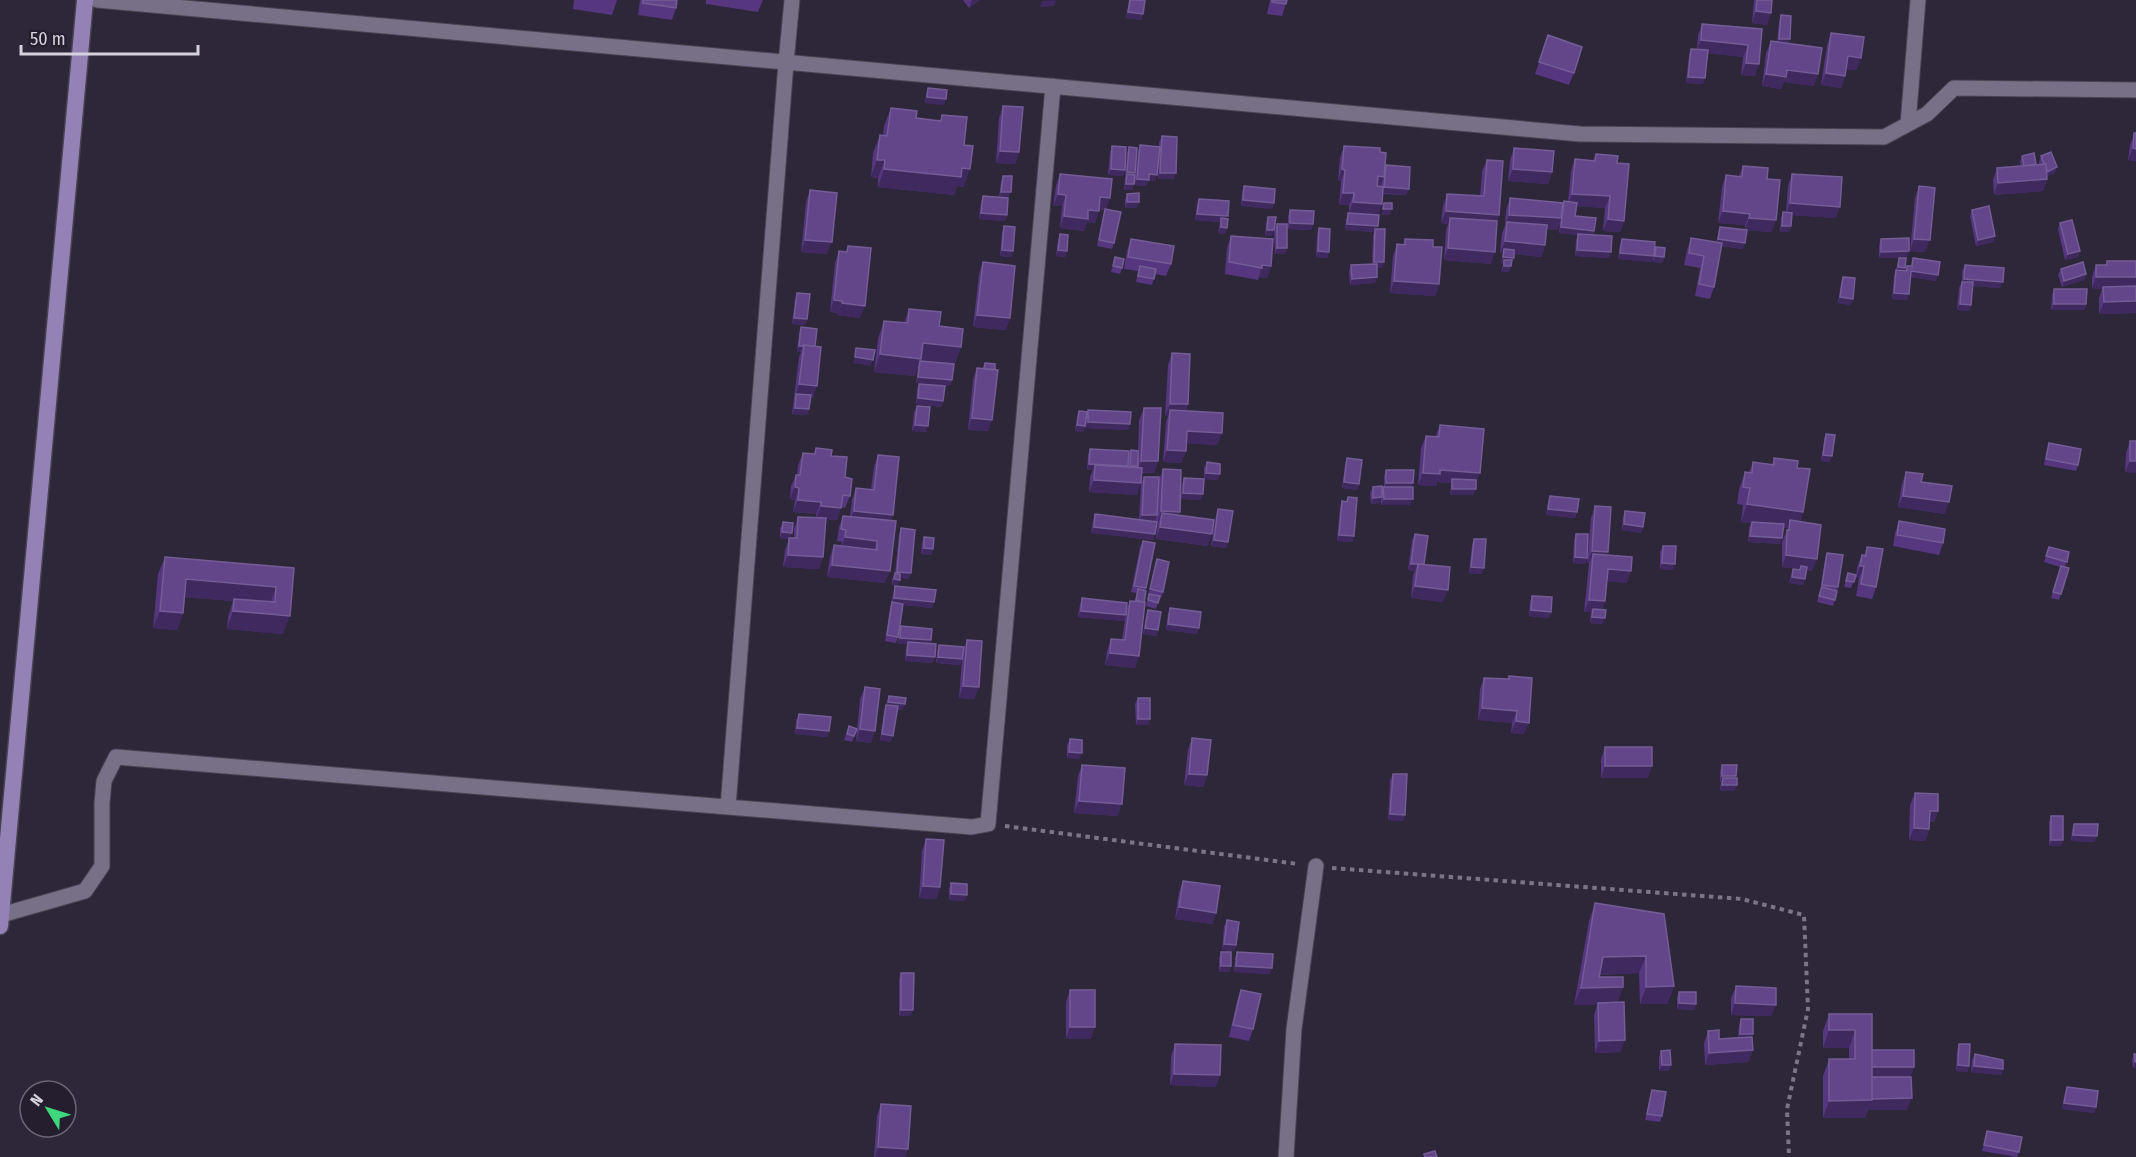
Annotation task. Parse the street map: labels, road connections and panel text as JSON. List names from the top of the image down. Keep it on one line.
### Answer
{"scale_bar":"50 m","north":"top left"}
